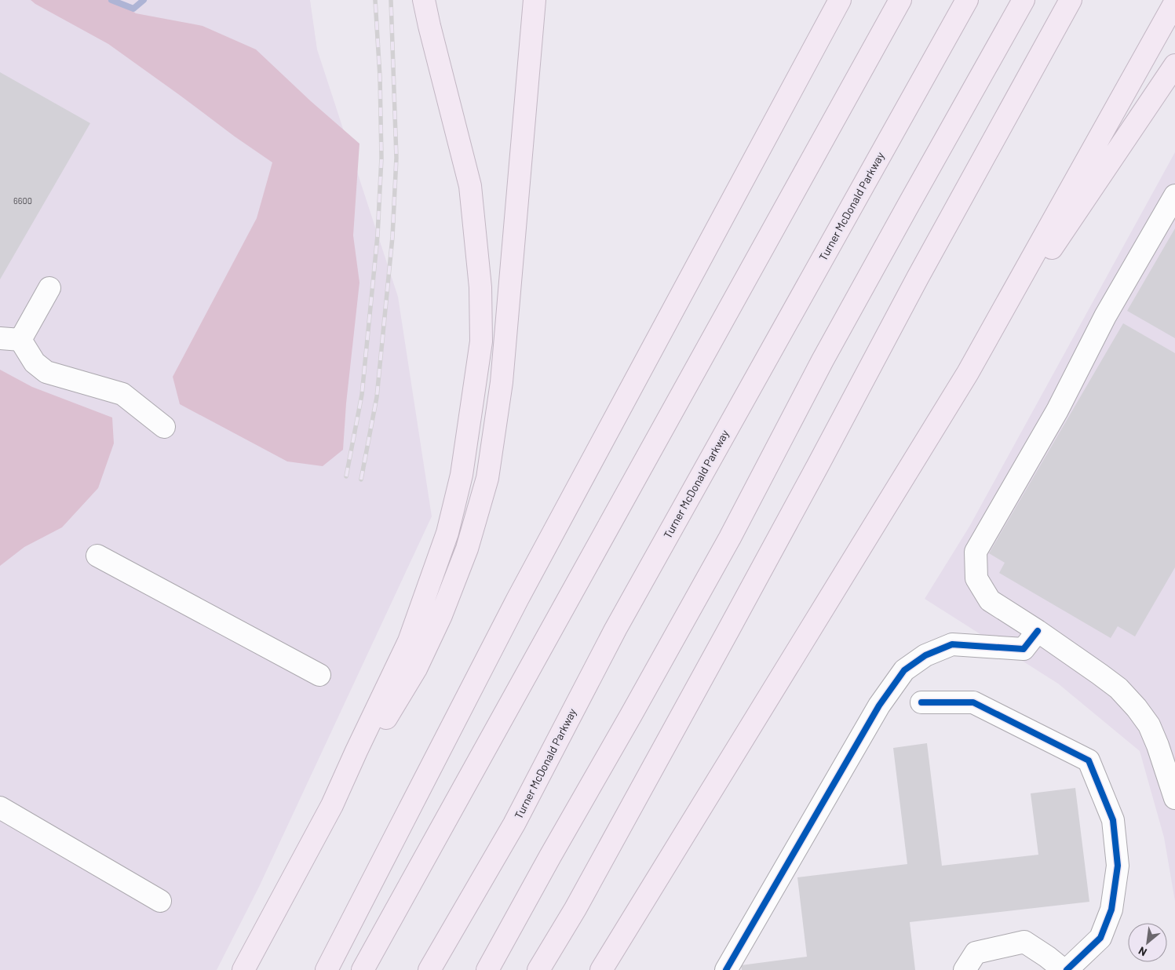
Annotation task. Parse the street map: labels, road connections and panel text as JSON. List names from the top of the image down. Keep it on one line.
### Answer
{"streets":{"highway":["Turner McDonald Parkway"]},"house_numbers":["6600"],"north":"bottom left"}
